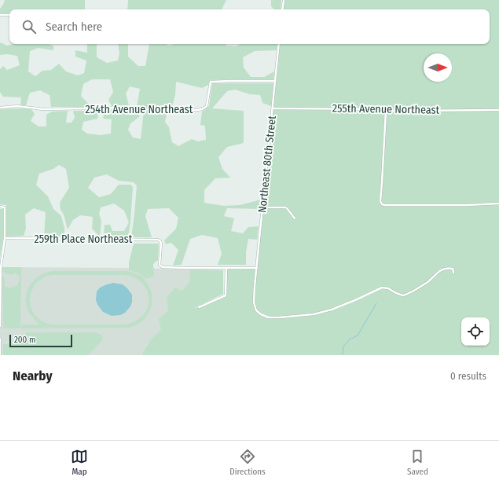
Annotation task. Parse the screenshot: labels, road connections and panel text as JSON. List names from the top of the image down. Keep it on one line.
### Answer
{"streets":{"street":["254th Avenue Northeast","255th Avenue Northeast","Northeast 80th Street","259th Place Northeast"]},"crossings":[["254th Avenue Northeast","Northeast 80th Street"],["255th Avenue Northeast","Northeast 80th Street"]],"scale_bar":"200 m","north":"right","page":{"search":"Search here","scale":"200 m","heading":["Nearby","0 results"],"nav":["Map","Directions","Saved"]}}
